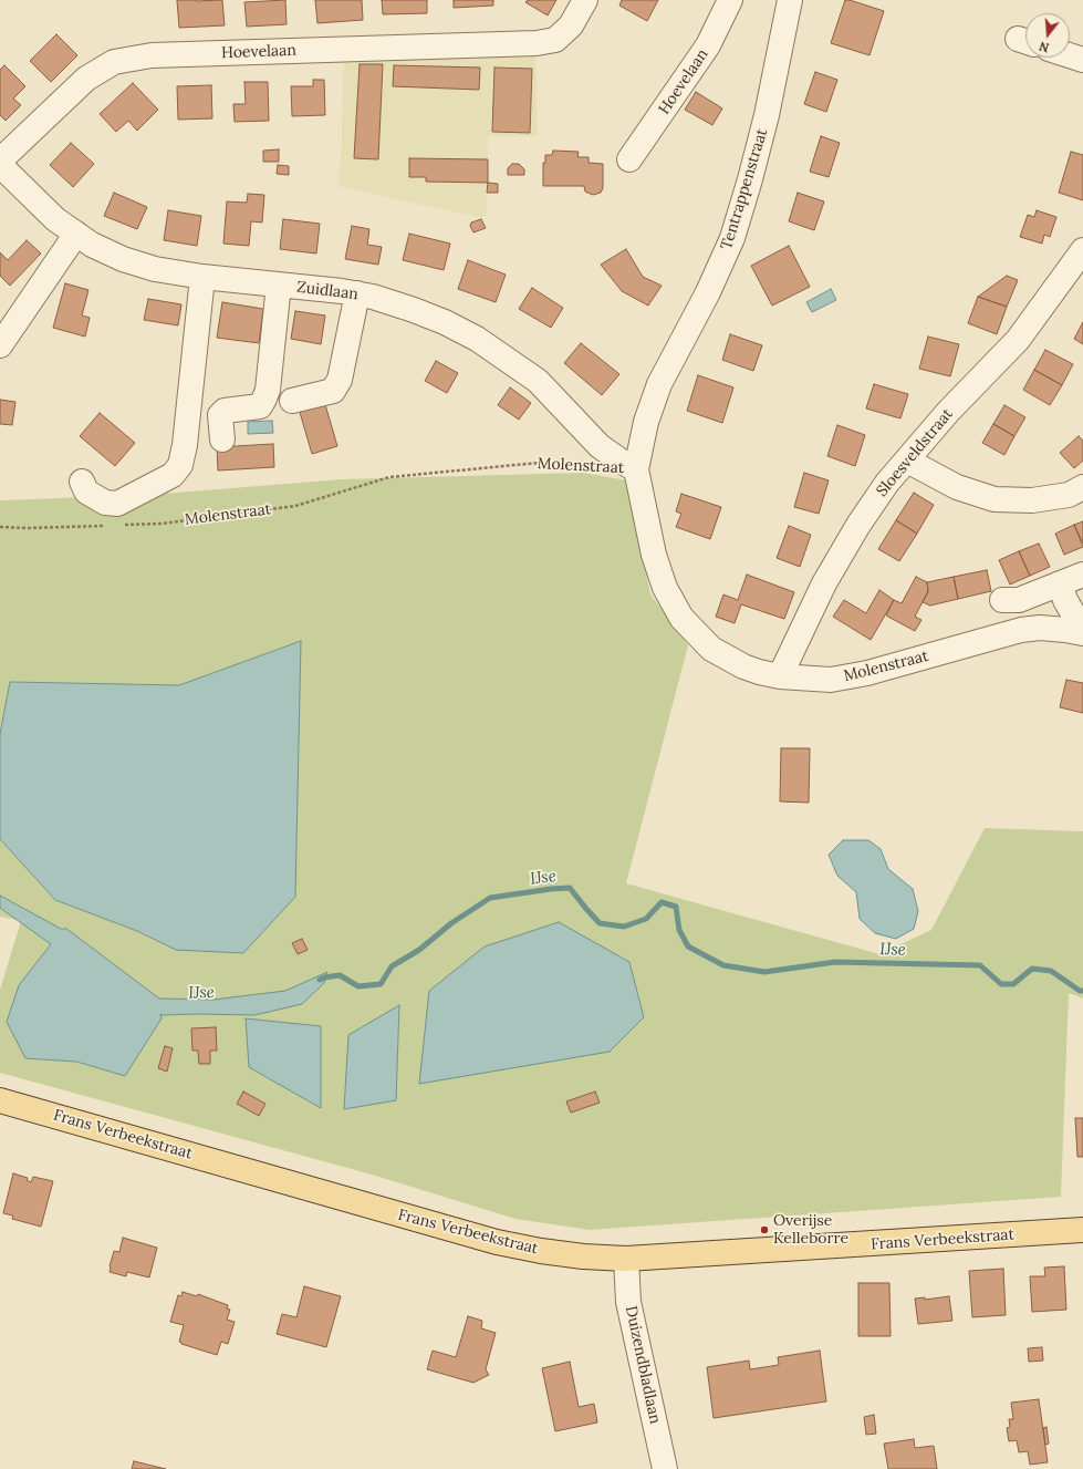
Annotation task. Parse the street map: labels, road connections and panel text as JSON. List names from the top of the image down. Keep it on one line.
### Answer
{"streets":{"main road":["Frans Verbeekstraat"],"street":["Hoevelaan","Tentrappenstraat","Zuidlaan","Sloesveldstraat","Molenstraat","Duizendbladlaan"]},"crossings":[["Tentrappenstraat","Zuidlaan"],["Tentrappenstraat","Molenstraat"],["Zuidlaan","Molenstraat"],["Sloesveldstraat","Molenstraat"],["Frans Verbeekstraat","Duizendbladlaan"]],"water":["IJse"],"places":["Overijse Kelleborre"],"north":"bottom"}
